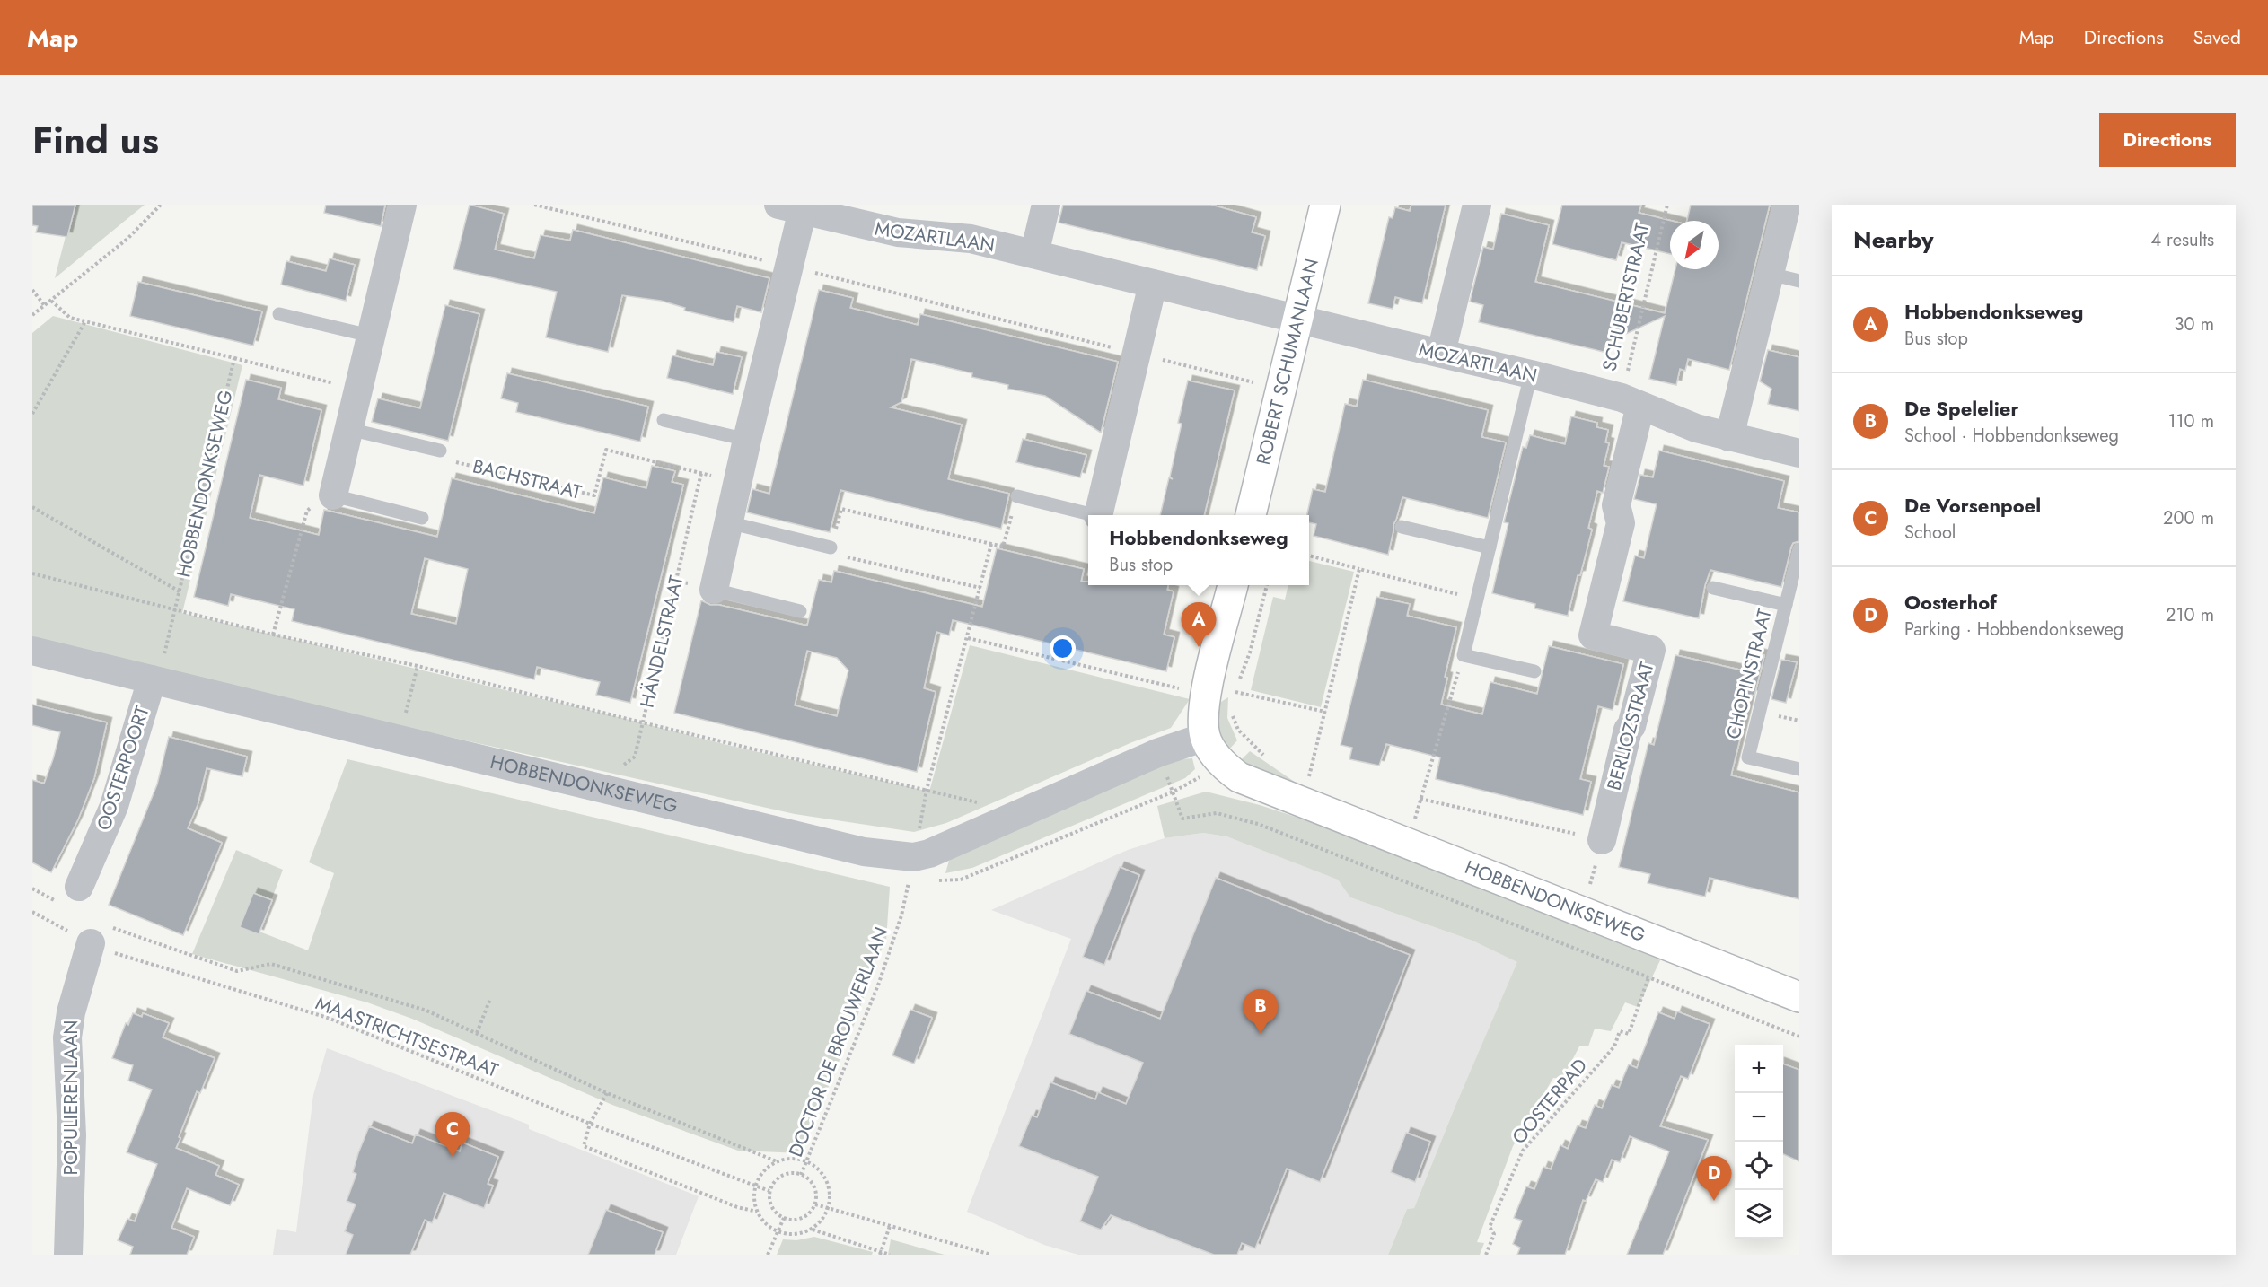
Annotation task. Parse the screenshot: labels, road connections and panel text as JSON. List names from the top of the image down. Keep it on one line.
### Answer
{"streets":{"street":["MOZARTLAAN","ROBERT SCHUMANLAAN","HOBBENDONKSEWEG","HÄNDELSTRAAT","BERLIOZSTRAAT","OOSTERPOORT","POPULIERENLAAN"],"lane":["CHOPINSTRAAT"],"path":["SCHUBERTSTRAAT","BACHSTRAAT","MAASTRICHTSESTRAAT","DOCTOR DE BROUWERLAAN","OOSTERPAD"]},"crossings":[["MOZARTLAAN","SCHUBERTSTRAAT"],["MOZARTLAAN","ROBERT SCHUMANLAAN"],["MOZARTLAAN","HÄNDELSTRAAT"],["MOZARTLAAN","BERLIOZSTRAAT"],["SCHUBERTSTRAAT","BERLIOZSTRAAT"],["BACHSTRAAT","HÄNDELSTRAAT"],["HOBBENDONKSEWEG","HÄNDELSTRAAT"],["HOBBENDONKSEWEG","OOSTERPOORT"],["HOBBENDONKSEWEG","DOCTOR DE BROUWERLAAN"],["MAASTRICHTSESTRAAT","DOCTOR DE BROUWERLAAN"],["MAASTRICHTSESTRAAT","POPULIERENLAAN"]],"north":"bottom left","page":{"header":"Map","nav":["Map","Directions","Saved"],"title":"Find us","buttons":"Directions","heading":["Nearby","4 results"],"list":[{"mark":"A","name":"Hobbendonkseweg","note":"Bus stop","value":"30 m"},{"mark":"B","name":"De Spelelier","note":"School · Hobbendonkseweg","value":"110 m"},{"mark":"C","name":"De Vorsenpoel","note":"School","value":"200 m"},{"mark":"D","name":"Oosterhof","note":"Parking · Hobbendonkseweg","value":"210 m"}],"popup":["Hobbendonkseweg","Bus stop"],"pins":["A","B","C","D"],"map_buttons":["+","−"]}}
